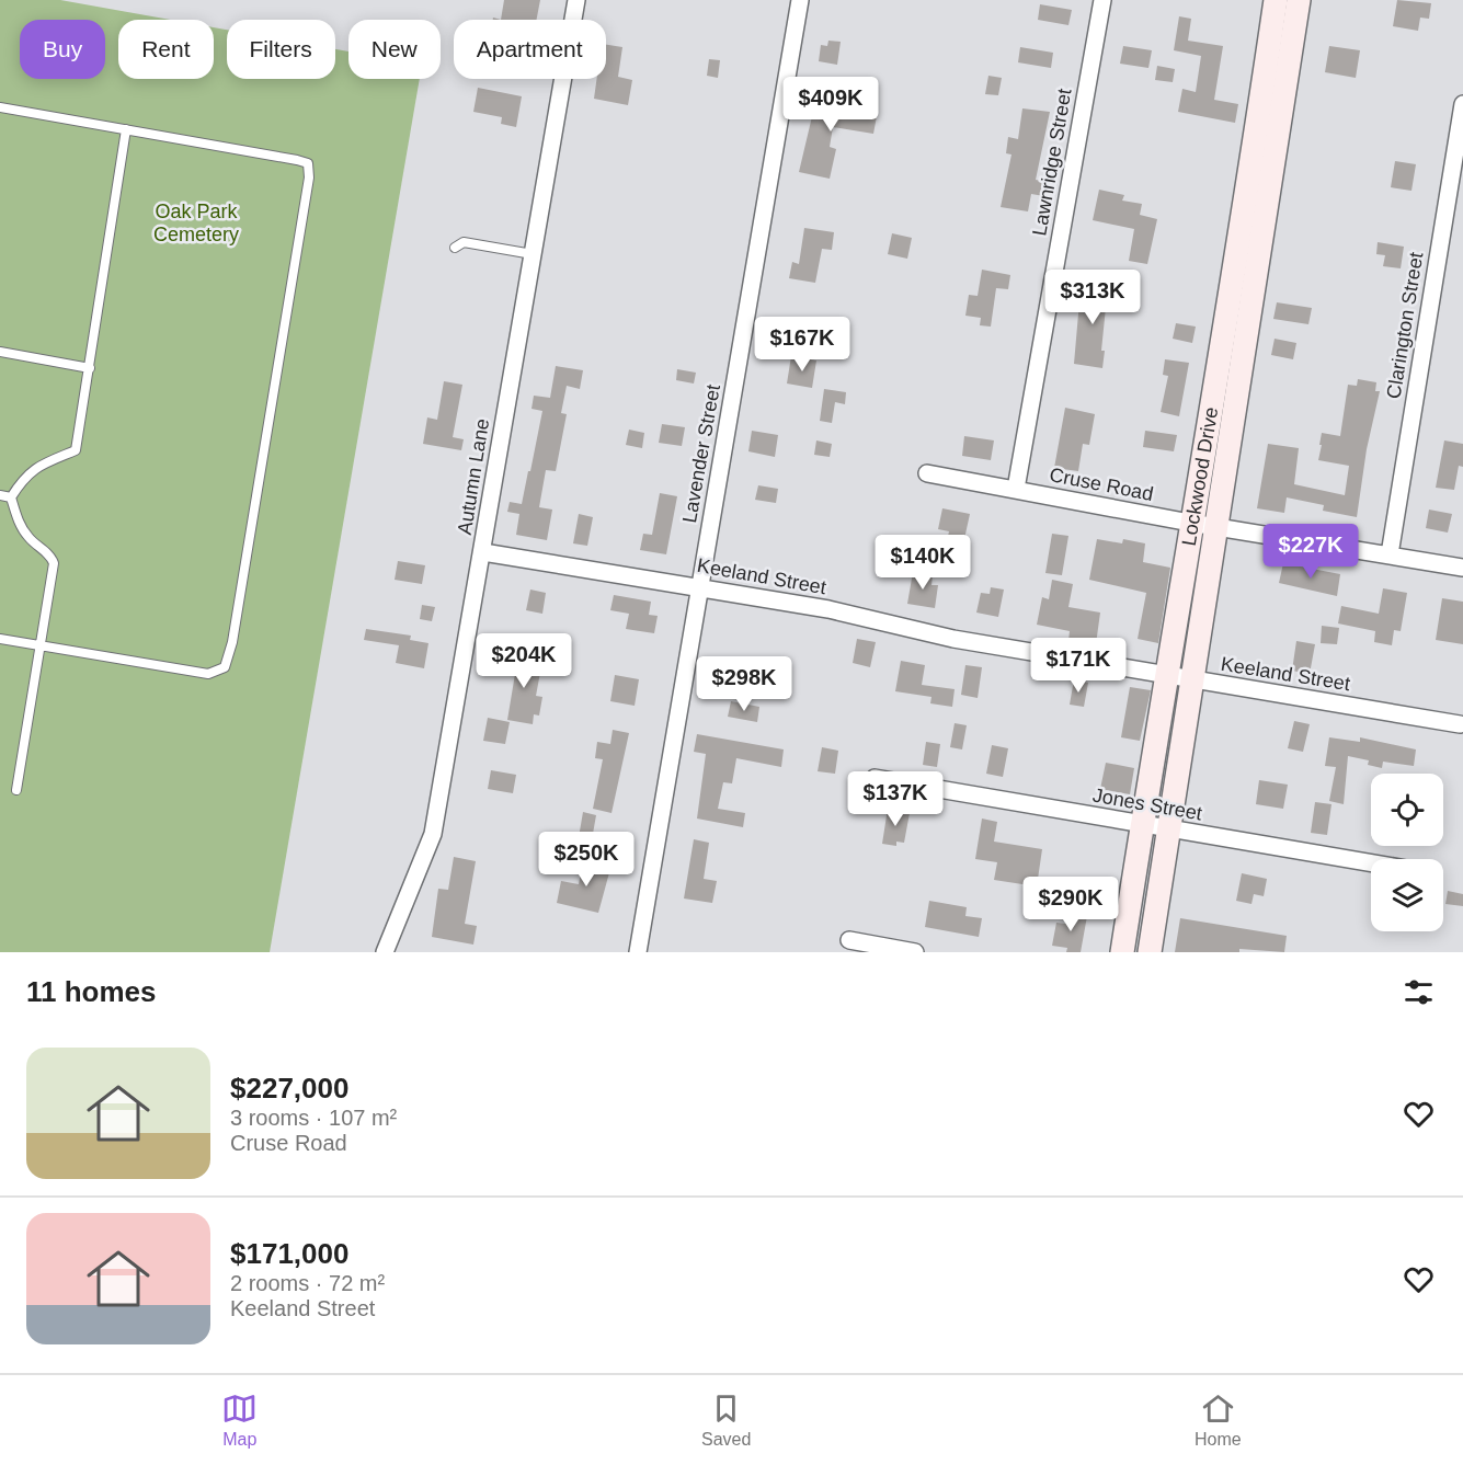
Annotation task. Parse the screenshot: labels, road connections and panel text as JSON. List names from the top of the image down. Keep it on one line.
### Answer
{"streets":{"main road":["Lockwood Drive"],"street":["Lawnridge Street","Clarington Street","Lavender Street","Autumn Lane","Cruse Road","Keeland Street","Jones Street"]},"crossings":[["Lawnridge Street","Cruse Road"],["Clarington Street","Cruse Road"],["Lavender Street","Keeland Street"],["Lockwood Drive","Cruse Road"],["Lockwood Drive","Keeland Street"],["Lockwood Drive","Jones Street"],["Autumn Lane","Keeland Street"]],"parks":["Oak Park Cemetery"],"page":{"chip":["Buy","Rent","Filters","New","Apartment"],"price":["$409K","$313K","$167K","$227K","$140K","$204K","$171K","$298K","$137K","$250K","$290K"],"heading":"11 homes","list":[{"name":"$227,000","note":"3 rooms · 107 m² · Cruse Road"},{"name":"$171,000","note":"2 rooms · 72 m² · Keeland Street"}],"tabs":["Map","Saved","Home"]}}
